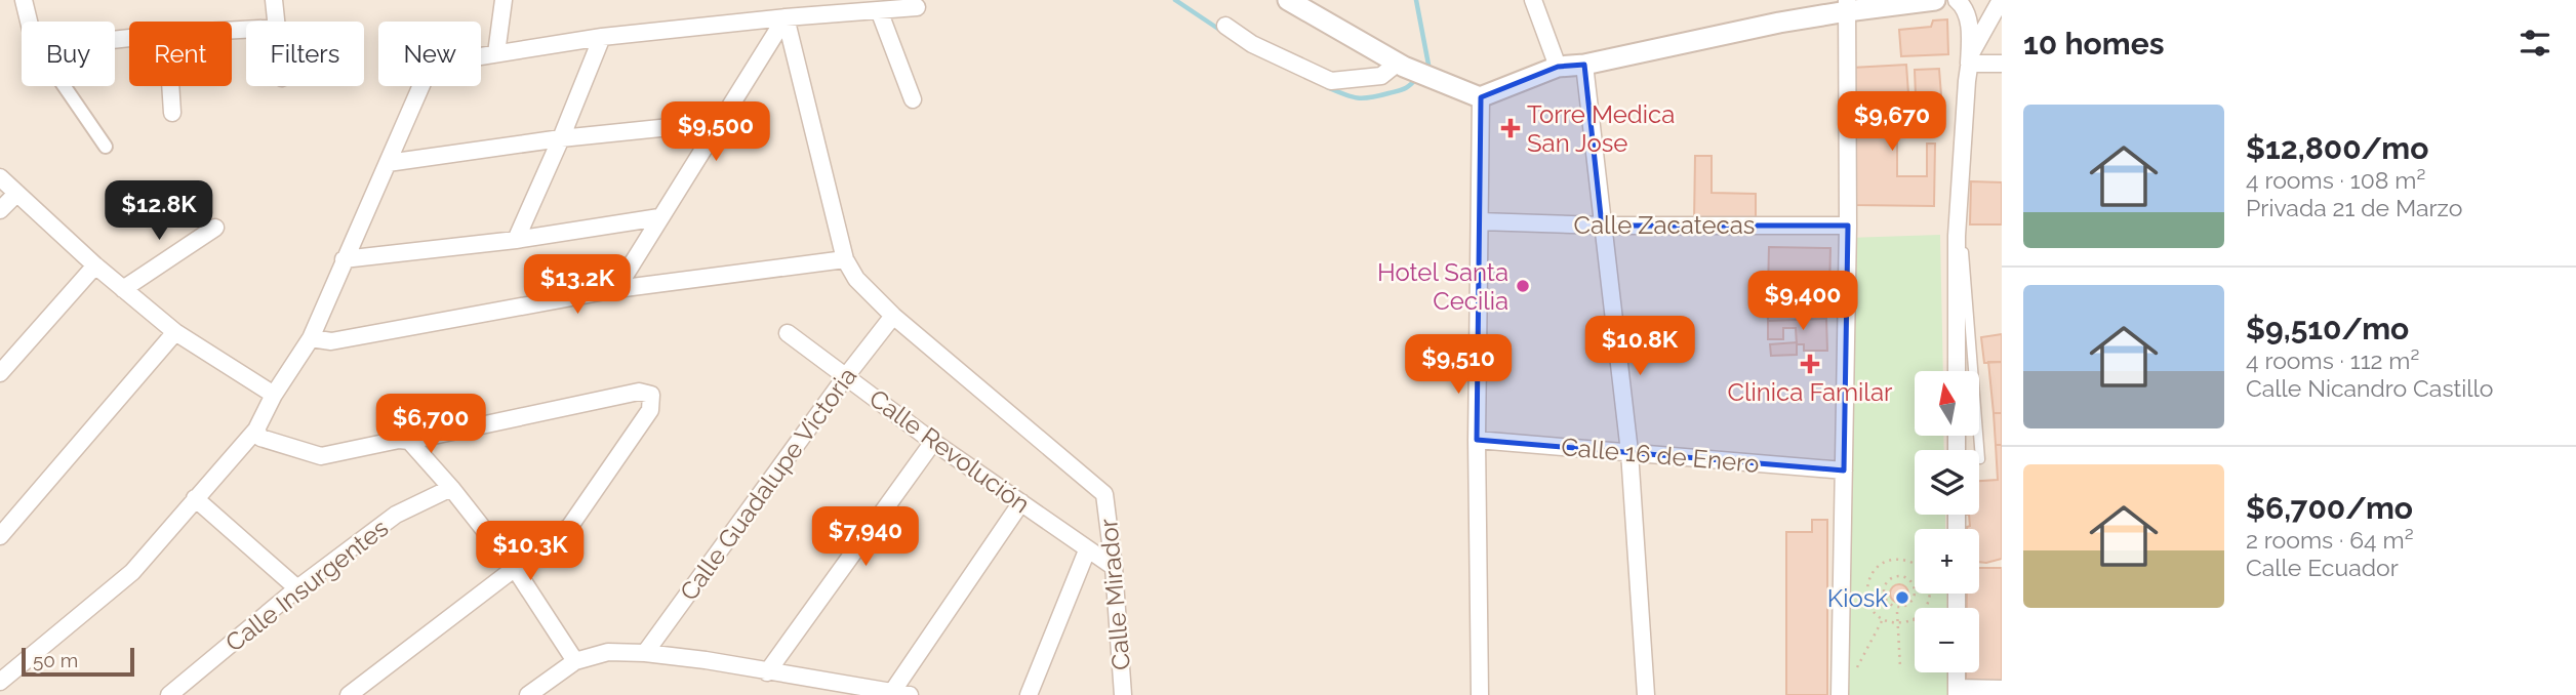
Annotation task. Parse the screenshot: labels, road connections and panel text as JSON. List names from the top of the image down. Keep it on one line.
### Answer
{"streets":{"street":["Calle Zacatecas","Calle Revolución","Calle 16 de Enero","Calle Guadalupe Victoria","Calle Insurgentes","Calle Mirador"]},"crossings":[["Calle Revolución","Calle Guadalupe Victoria"],["Calle Revolución","Calle Mirador"],["Calle Guadalupe Victoria","Calle Mirador"]],"places":{"health":["Torre Medica San Jose","Clinica Familar"],"other":["Hotel Santa Cecilia","Kiosk"]},"scale_bar":"50 m","north":"top","page":{"heading":"10 homes","chip":["Buy","Rent","Filters","New"],"list":[{"name":"$12,800/mo","note":"4 rooms · 108 m² · Privada 21 de Marzo"},{"name":"$9,510/mo","note":"4 rooms · 112 m² · Calle Nicandro Castillo"},{"name":"$6,700/mo","note":"2 rooms · 64 m² · Calle Ecuador"}],"price":["$9,670","$9,500","$12.8K","$13.2K","$9,400","$10.8K","$9,510","$6,700","$7,940","$10.3K"],"map_buttons":["+","−"],"scale":"50 m"}}
